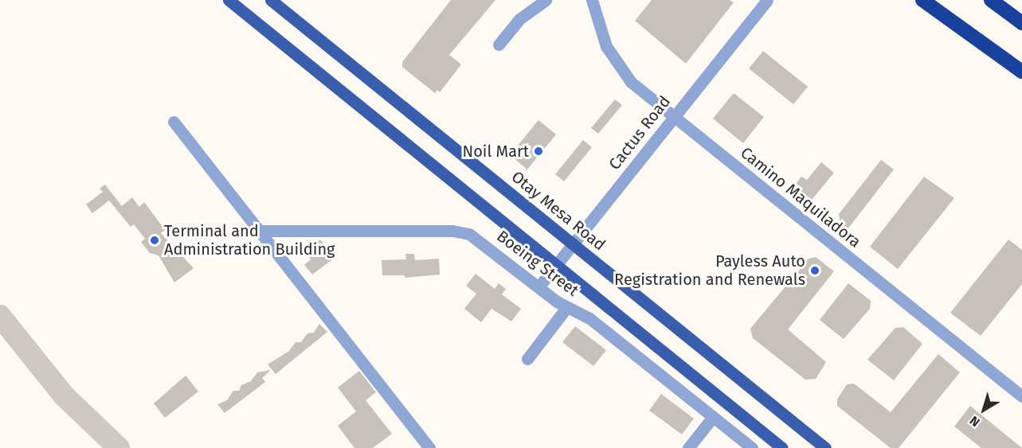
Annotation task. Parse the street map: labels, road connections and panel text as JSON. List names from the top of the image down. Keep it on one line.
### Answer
{"streets":{"main road":["Otay Mesa Road"],"street":["Cactus Road","Camino Maquiladora","Boeing Street"]},"crossings":[["Cactus Road","Camino Maquiladora"],["Cactus Road","Otay Mesa Road"],["Cactus Road","Boeing Street"]],"places":["Noil Mart","Terminal and Administration Building","Payless Auto Registration and Renewals"],"north":"bottom left"}
